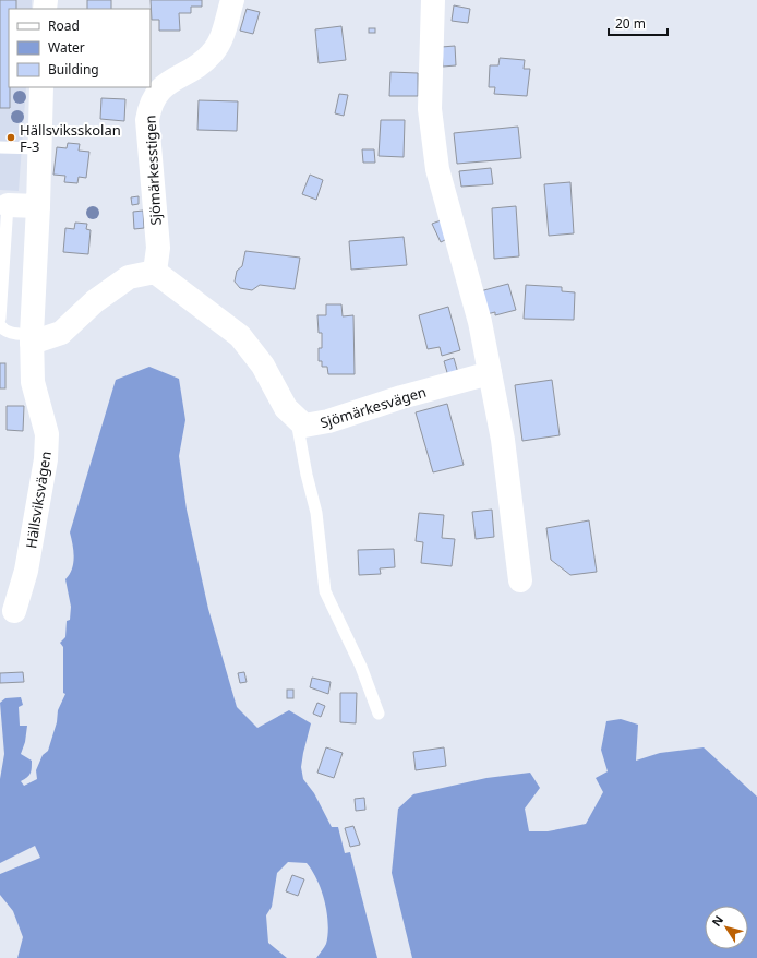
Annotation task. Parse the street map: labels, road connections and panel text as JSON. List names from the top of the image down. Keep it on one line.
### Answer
{"streets":{"street":["Sjömärkesstigen","Sjömärkesvägen","Hällsviksvägen"]},"places":["Hällsviksskolan F-3"],"legend":["Road","Water","Building"],"scale_bar":"20 m","north":"top left"}
